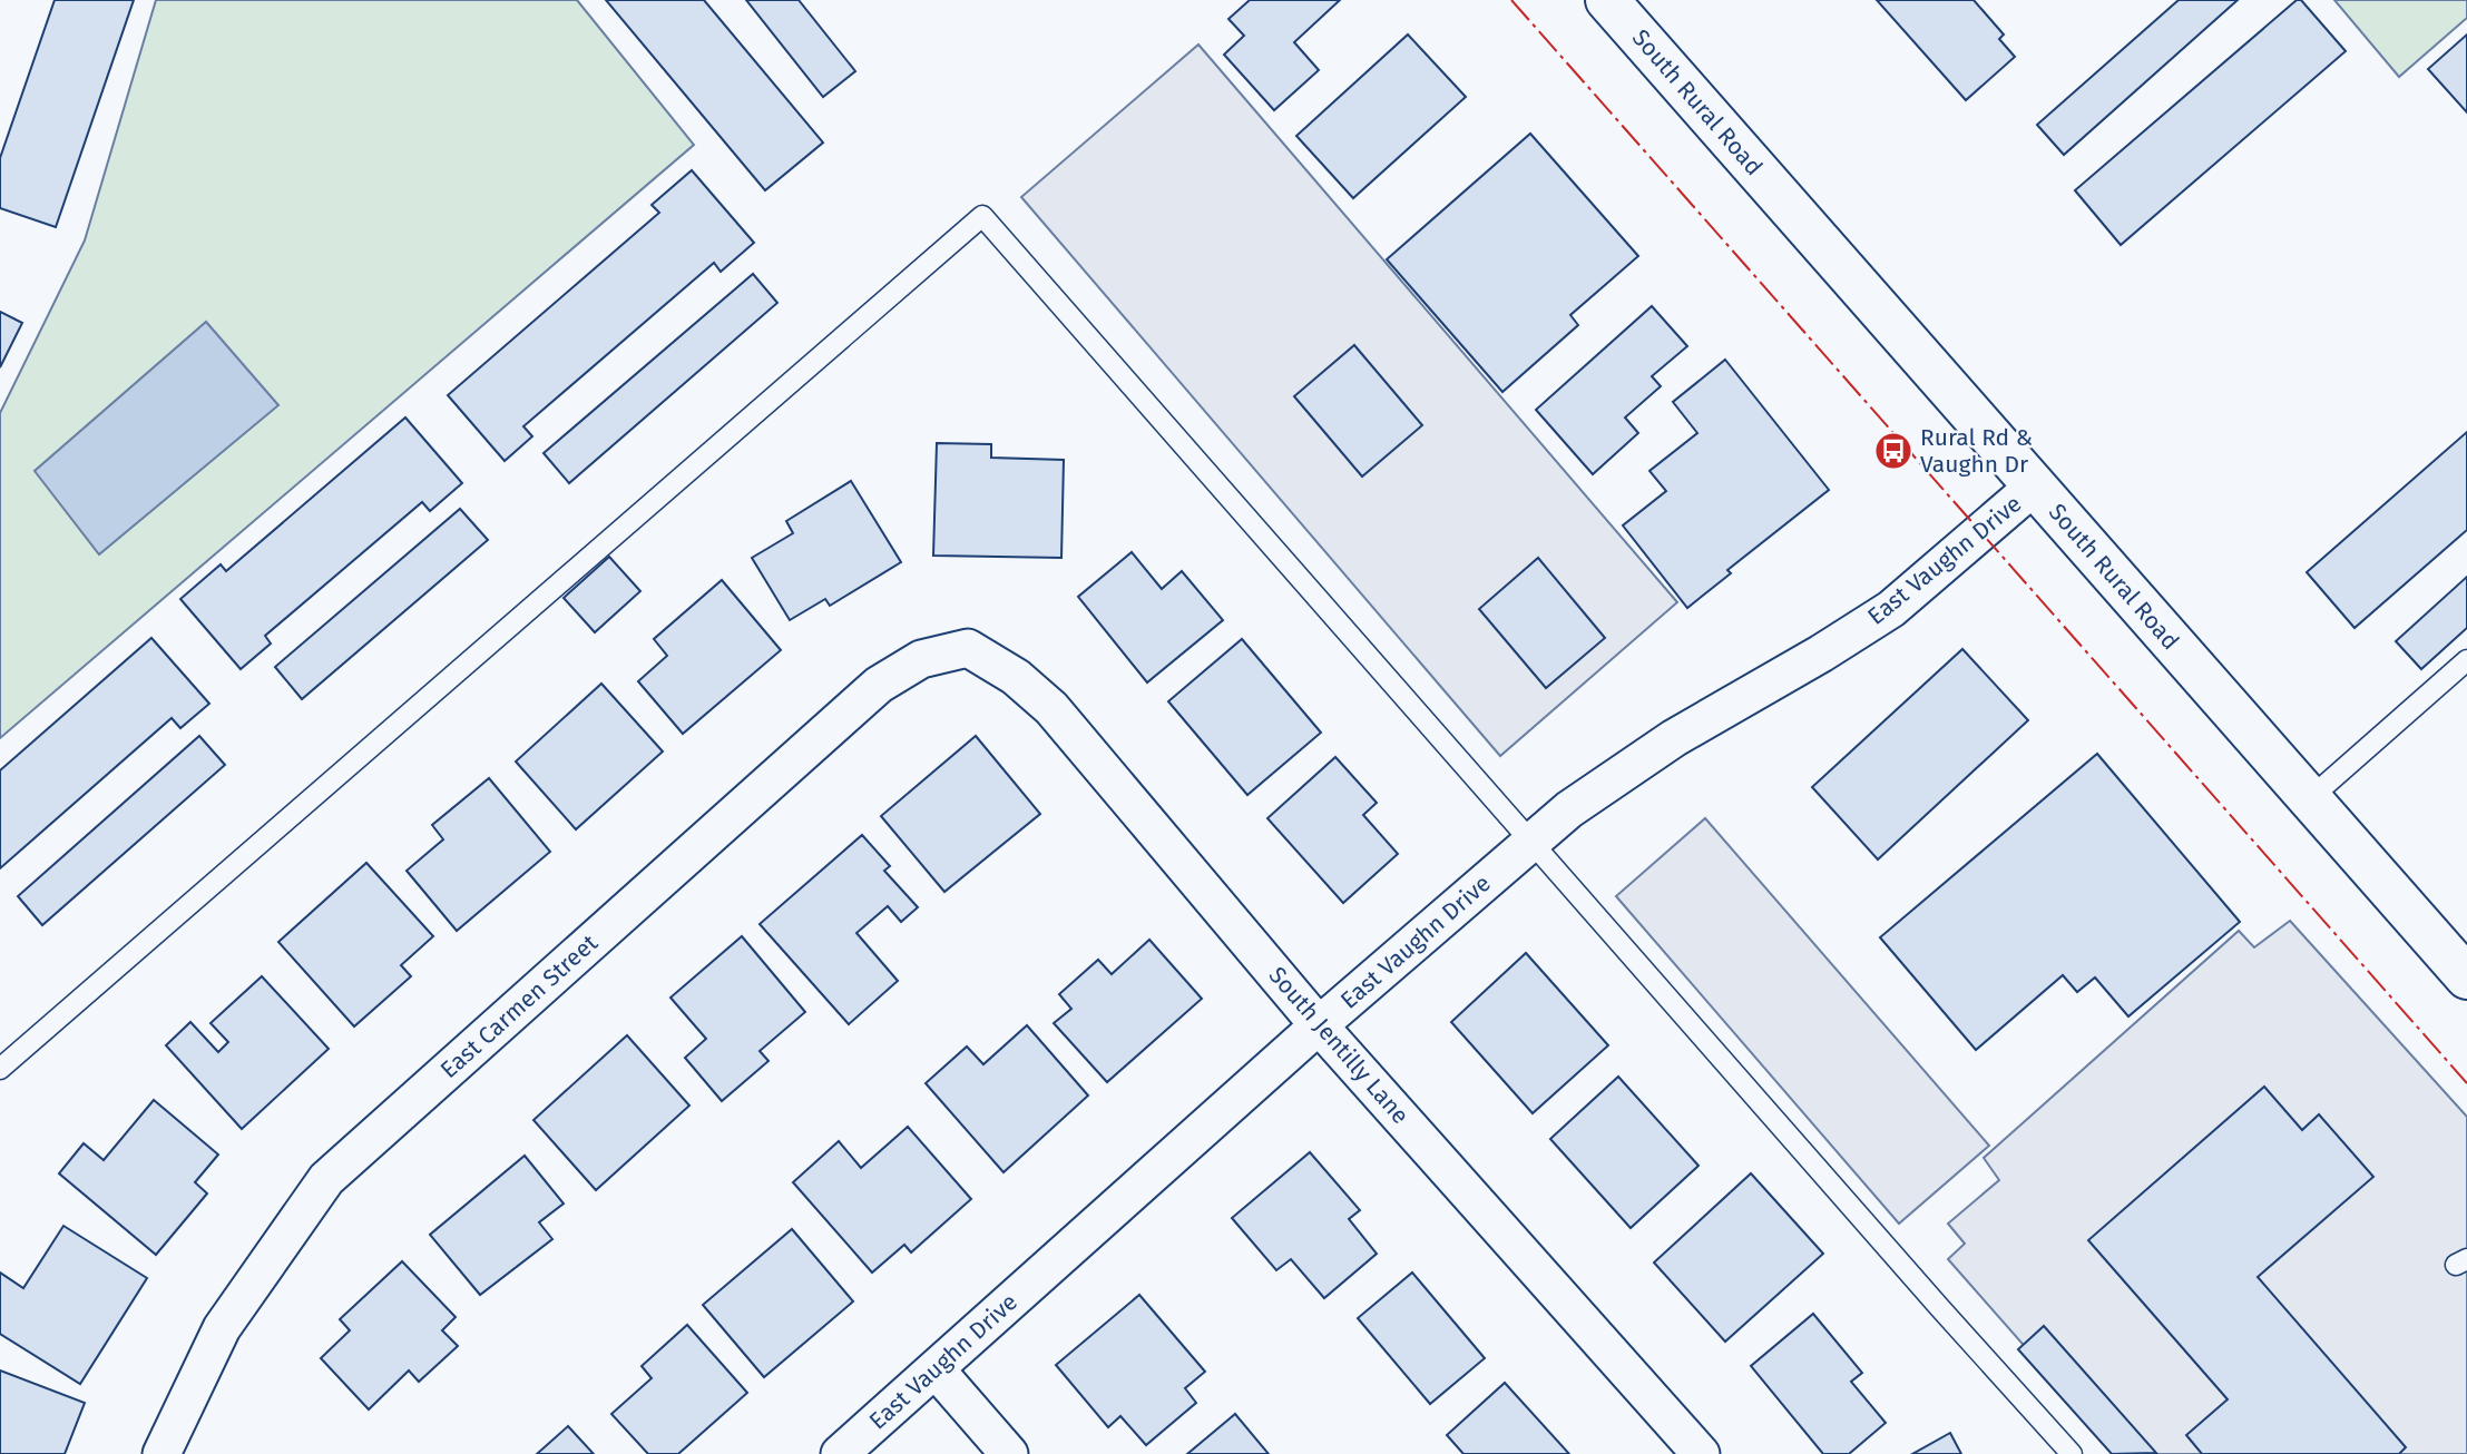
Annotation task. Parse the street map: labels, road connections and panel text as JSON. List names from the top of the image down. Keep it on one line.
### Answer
{"streets":{"main road":["South Rural Road"],"street":["East Vaughn Drive","East Carmen Street","South Jentilly Lane"]},"crossings":[["South Rural Road","East Vaughn Drive"],["East Vaughn Drive","South Jentilly Lane"],["East Carmen Street","South Jentilly Lane"]],"places":{"bus stop":["Rural Rd & Vaughn Dr"]}}
